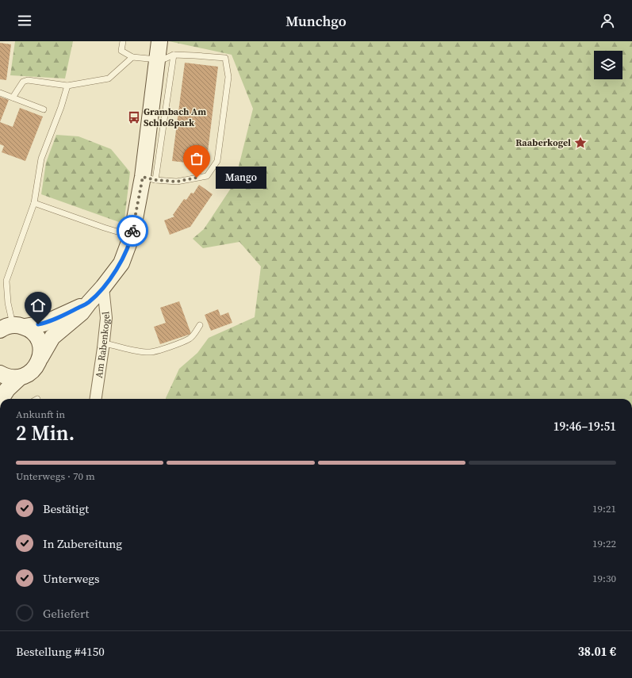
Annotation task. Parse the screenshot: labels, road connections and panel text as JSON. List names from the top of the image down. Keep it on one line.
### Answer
{"streets":{"street":["Am Rabenkogel"]},"places":{"bus stop":["Grambach Am Schloßpark"],"place":["Raaberkogel"],"other":["Mango"]},"page":{"header":"Munchgo","bubble":"Mango","heading":["2 Min.","Ankunft in","19:46–19:51"],"panel":["Bestellung #4150","38.01 €"],"bar":"Unterwegs · 70 m","list":[["Bestätigt","19:21"],["In Zubereitung","19:22"],["Unterwegs","19:30"],"Geliefert"]}}
